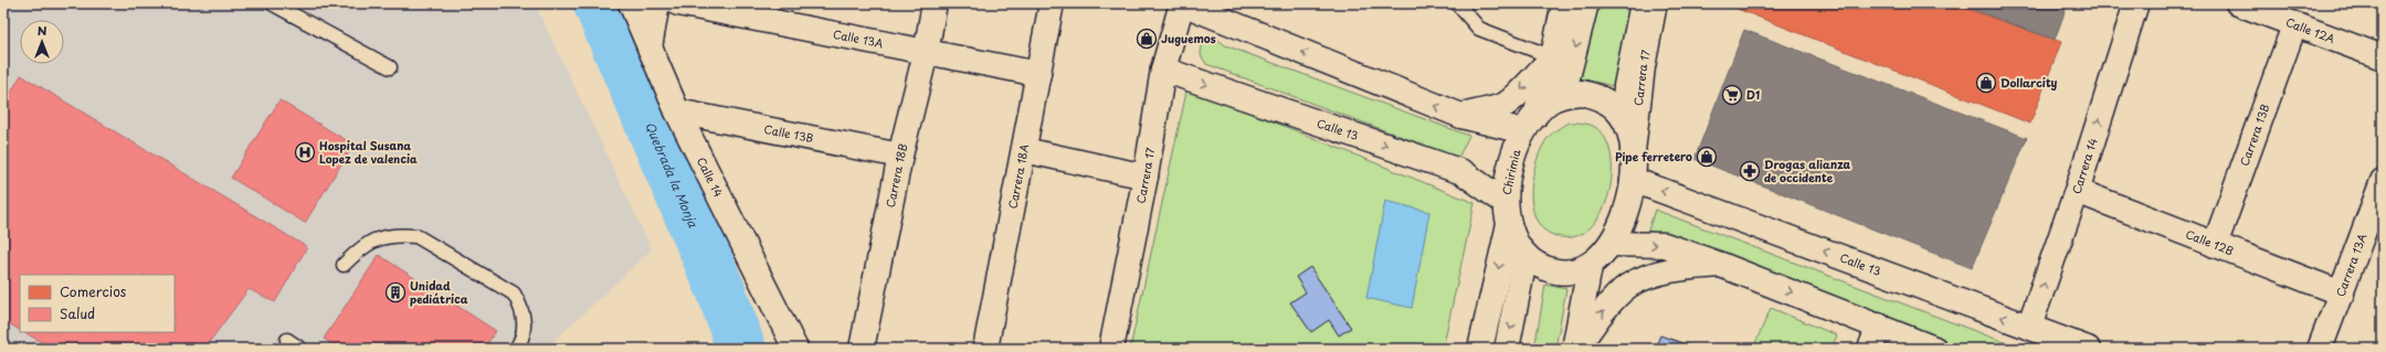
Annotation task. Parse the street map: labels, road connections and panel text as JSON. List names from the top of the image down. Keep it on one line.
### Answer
{"streets":{"street":["Calle 12A","Calle 13A","Carrera 17","Calle 13","Calle 13B","Carrera 13B","Carrera 14","Chirimia","Carrera 18B","Carrera 18A","Calle 14","Calle 12B","Carrera 13A"]},"crossings":[["Calle 12A","Carrera 13B"],["Calle 13A","Carrera 18B"],["Calle 13A","Carrera 18A"],["Carrera 17","Calle 13"],["Carrera 17","Chirimia"],["Calle 13","Carrera 14"],["Calle 13","Chirimia"],["Calle 13B","Carrera 18B"],["Calle 13B","Calle 14"],["Carrera 13B","Calle 12B"],["Carrera 14","Calle 12B"],["Calle 12B","Carrera 13A"]],"one_way":["Carrera 14"],"water":["Quebrada la Monja"],"places":{"shop":["Juguemos","Dollarcity","Pipe ferretero"],"supermarket":["D1"],"hospital":["Hospital Susana Lopez de valencia"],"pharmacy":["Drogas alianza de occidente"],"building":["Unidad pediátrica"]},"legend":["Comercios","Salud"],"north":"top"}
